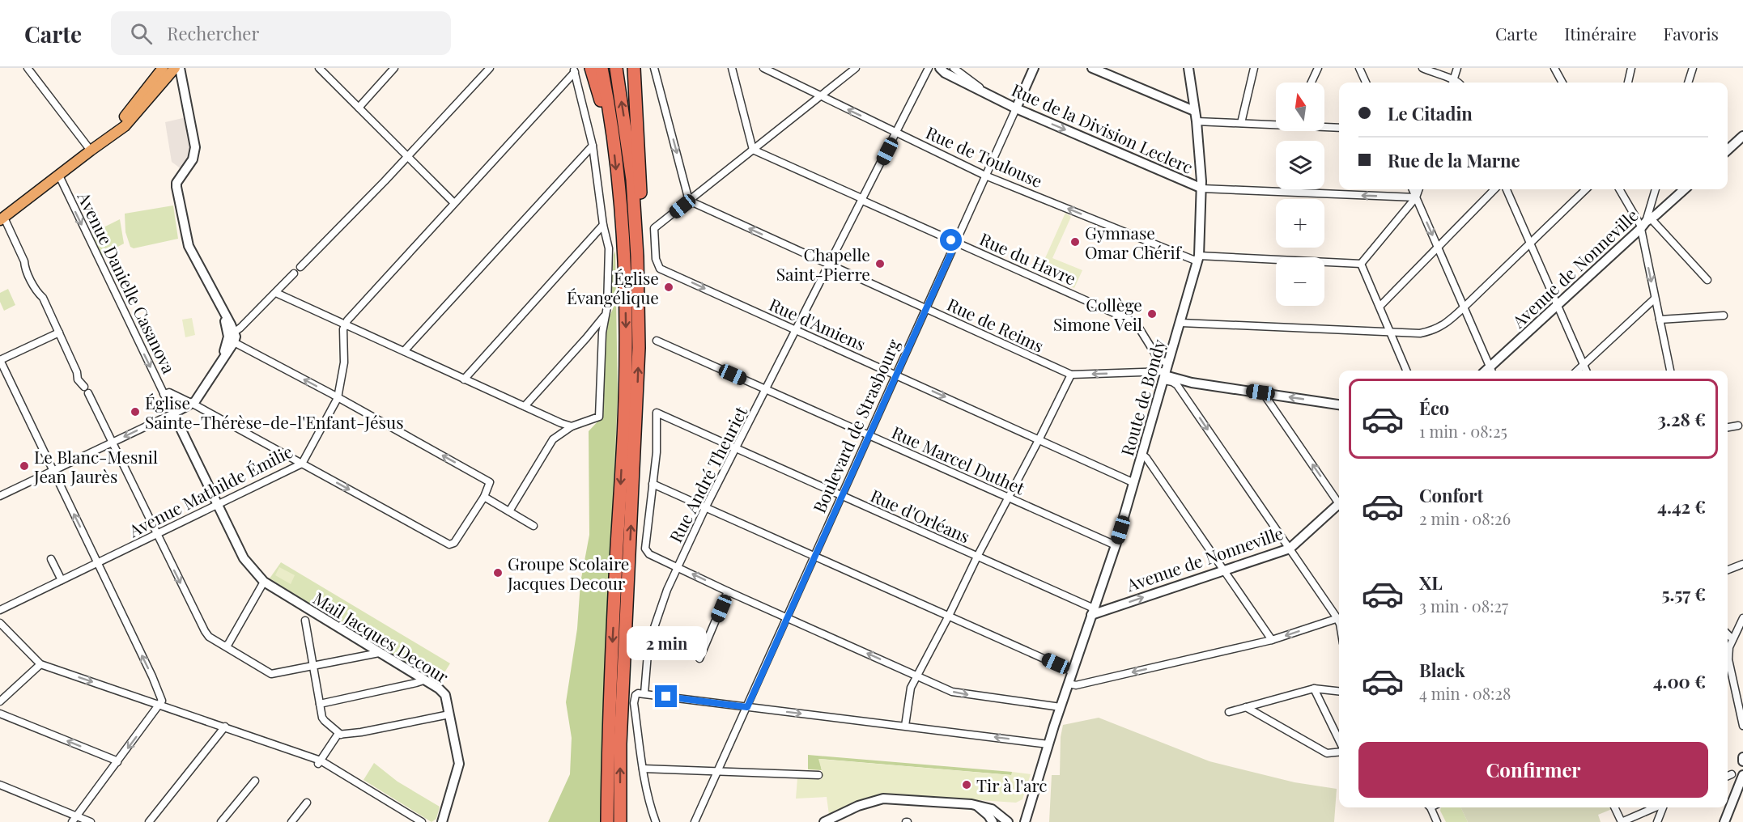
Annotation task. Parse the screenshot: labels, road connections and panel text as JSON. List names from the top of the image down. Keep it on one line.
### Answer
{"streets":{"street":["Rue de la Division Leclerc","Rue de Toulouse","Rue du Havre","Avenue de Nonneville","Avenue Danielle Casanova","Rue d'Amiens","Rue de Reims","Route de Bondy","Boulevard de Strasbourg","Rue Marcel Duthet","Rue André Theuriet","Avenue Mathilde Émilie","Rue d'Orléans","Mail Jacques Decour"]},"crossings":[["Rue de la Division Leclerc","Route de Bondy"],["Rue de la Division Leclerc","Boulevard de Strasbourg"],["Rue de Toulouse","Route de Bondy"],["Rue de Toulouse","Boulevard de Strasbourg"],["Rue de Toulouse","Rue André Theuriet"],["Rue du Havre","Avenue de Nonneville"],["Rue du Havre","Rue de Reims"],["Rue du Havre","Route de Bondy"],["Rue du Havre","Boulevard de Strasbourg"],["Rue du Havre","Rue André Theuriet"],["Avenue de Nonneville","Route de Bondy"],["Avenue de Nonneville","Rue d'Orléans"],["Avenue Danielle Casanova","Avenue Mathilde Émilie"],["Avenue Danielle Casanova","Mail Jacques Decour"],["Rue d'Amiens","Rue de Reims"],["Rue d'Amiens","Route de Bondy"],["Rue d'Amiens","Boulevard de Strasbourg"],["Rue d'Amiens","Rue André Theuriet"],["Rue de Reims","Route de Bondy"],["Rue de Reims","Boulevard de Strasbourg"],["Rue de Reims","Rue André Theuriet"],["Route de Bondy","Rue Marcel Duthet"],["Route de Bondy","Rue d'Orléans"],["Boulevard de Strasbourg","Rue Marcel Duthet"],["Boulevard de Strasbourg","Rue d'Orléans"],["Rue Marcel Duthet","Rue André Theuriet"],["Rue André Theuriet","Rue d'Orléans"]],"one_way":["Rue de Toulouse","Avenue Danielle Casanova","Rue d'Amiens","Rue de Reims"],"places":["Gymnase Omar Chérif","Chapelle Saint-Pierre","Église Évangélique","Collège Simone Veil","Église Sainte-Thérèse-de-l'Enfant-Jésus","Le Blanc-Mesnil Jean Jaurès","Groupe Scolaire Jacques Decour","Tir à l'arc"],"north":"top","page":{"header":"Carte","search":"Rechercher","nav":["Carte","Itinéraire","Favoris"],"map_buttons":["+","−"],"banner":["Le Citadin","Rue de la Marne"],"list":[{"name":"Éco","note":"1 min · 08:25","value":"3.28 €"},{"name":"Confort","note":"2 min · 08:26","value":"4.42 €"},{"name":"XL","note":"3 min · 08:27","value":"5.57 €"},{"name":"Black","note":"4 min · 08:28","value":"4.00 €"}],"bubble":"2 min","buttons":"Confirmer"}}
